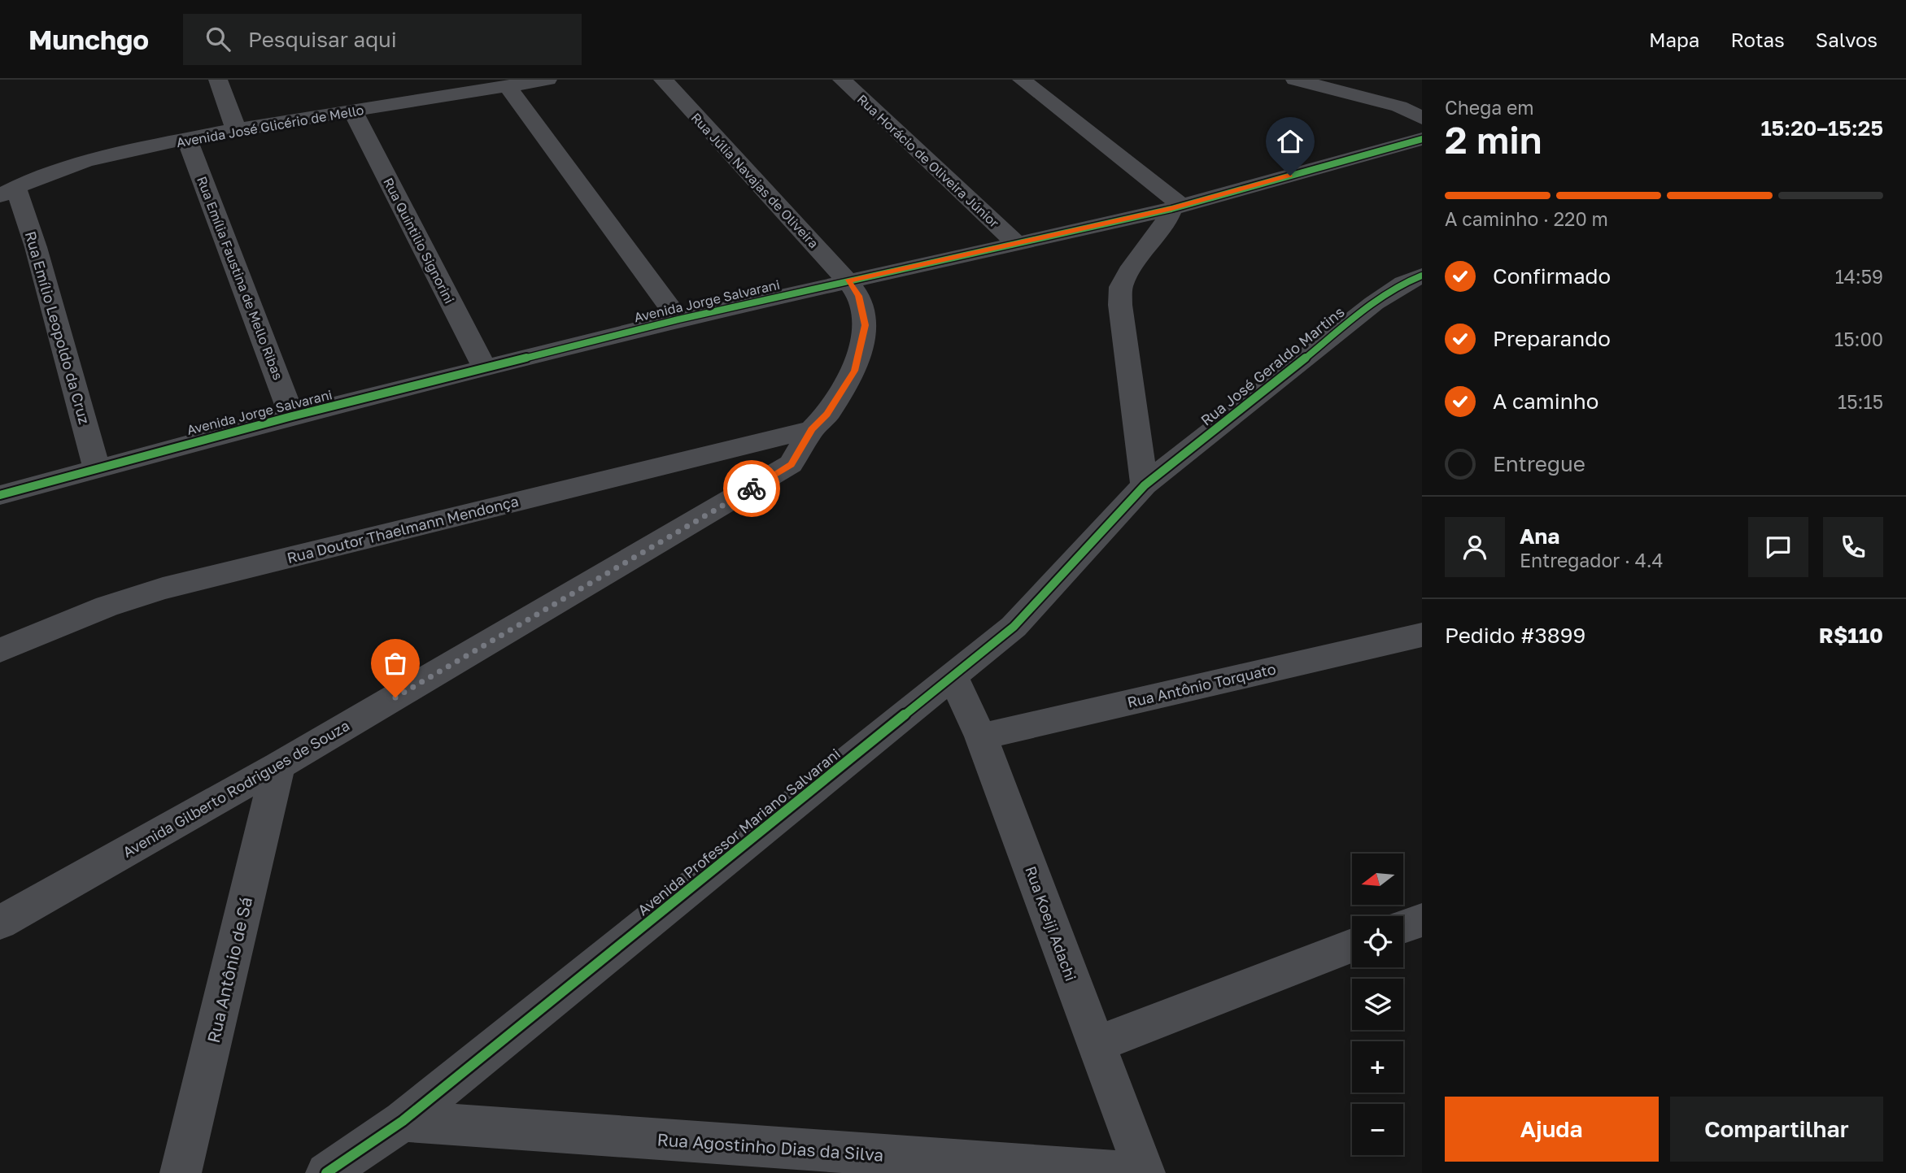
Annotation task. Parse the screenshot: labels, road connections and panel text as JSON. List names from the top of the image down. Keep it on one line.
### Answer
{"streets":{"street":["Avenida José Glicério de Mello","Rua Horácio de Oliveira Júnior","Rua Júlia Navajas de Oliveira","Rua Quintilio Signorini","Rua Emília Faustina de Mello Ribas","Avenida Jorge Salvarani","Rua Emílio Leopoldo da Cruz","Rua José Geraldo Martins","Rua Doutor Thaelmann Mendonça","Rua Antônio Torquato","Avenida Gilberto Rodrigues de Souza","Avenida Professor Mariano Salvarani","Rua Koeiji Adachi","Rua Antônio de Sá","Rua Agostinho Dias da Silva"]},"crossings":[["Avenida José Glicério de Mello","Rua Quintilio Signorini"],["Avenida José Glicério de Mello","Rua Emília Faustina de Mello Ribas"],["Avenida José Glicério de Mello","Rua Emílio Leopoldo da Cruz"],["Rua Horácio de Oliveira Júnior","Avenida Jorge Salvarani"],["Rua Júlia Navajas de Oliveira","Avenida Jorge Salvarani"],["Rua Júlia Navajas de Oliveira","Avenida Gilberto Rodrigues de Souza"],["Rua Quintilio Signorini","Avenida Jorge Salvarani"],["Rua Emília Faustina de Mello Ribas","Avenida Jorge Salvarani"],["Avenida Jorge Salvarani","Rua Emílio Leopoldo da Cruz"],["Avenida Jorge Salvarani","Avenida Gilberto Rodrigues de Souza"],["Rua José Geraldo Martins","Avenida Professor Mariano Salvarani"],["Rua Doutor Thaelmann Mendonça","Avenida Gilberto Rodrigues de Souza"],["Rua Antônio Torquato","Rua Koeiji Adachi"],["Avenida Gilberto Rodrigues de Souza","Rua Antônio de Sá"],["Avenida Professor Mariano Salvarani","Rua Koeiji Adachi"],["Avenida Professor Mariano Salvarani","Rua Agostinho Dias da Silva"]],"north":"left","page":{"header":"Munchgo","search":"Pesquisar aqui","nav":["Mapa","Rotas","Salvos"],"heading":["2 min","Chega em","15:20–15:25"],"panel":["Ana","Entregador · 4.4","Pedido #3899","R$110"],"bar":"A caminho · 220 m","list":[["Confirmado","14:59"],["Preparando","15:00"],["A caminho","15:15"],"Entregue"],"map_buttons":["+","−"],"buttons":["Ajuda","Compartilhar"]}}
